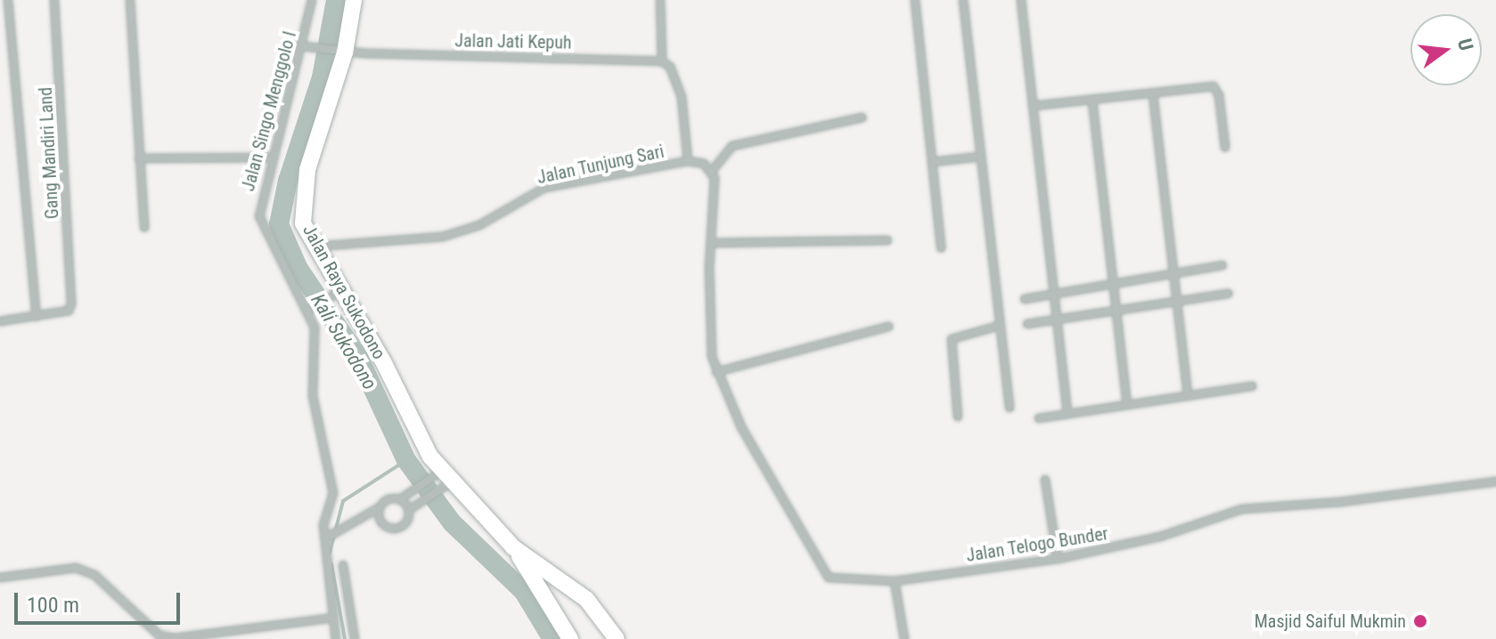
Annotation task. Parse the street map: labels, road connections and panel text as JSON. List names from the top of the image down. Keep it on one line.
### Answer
{"streets":{"main road":["Jalan Raya Sukodono"],"street":["Jalan Jati Kepuh","Jalan Singo Menggolo I","Gang Mandiri Land","Jalan Tunjung Sari","Jalan Telogo Bunder"]},"crossings":[["Jalan Jati Kepuh","Jalan Singo Menggolo I"],["Jalan Jati Kepuh","Jalan Raya Sukodono"],["Jalan Tunjung Sari","Jalan Raya Sukodono"]],"water":["Kali Sukodono"],"places":["Masjid Saiful Mukmin"],"scale_bar":"100 m","north":"right"}
